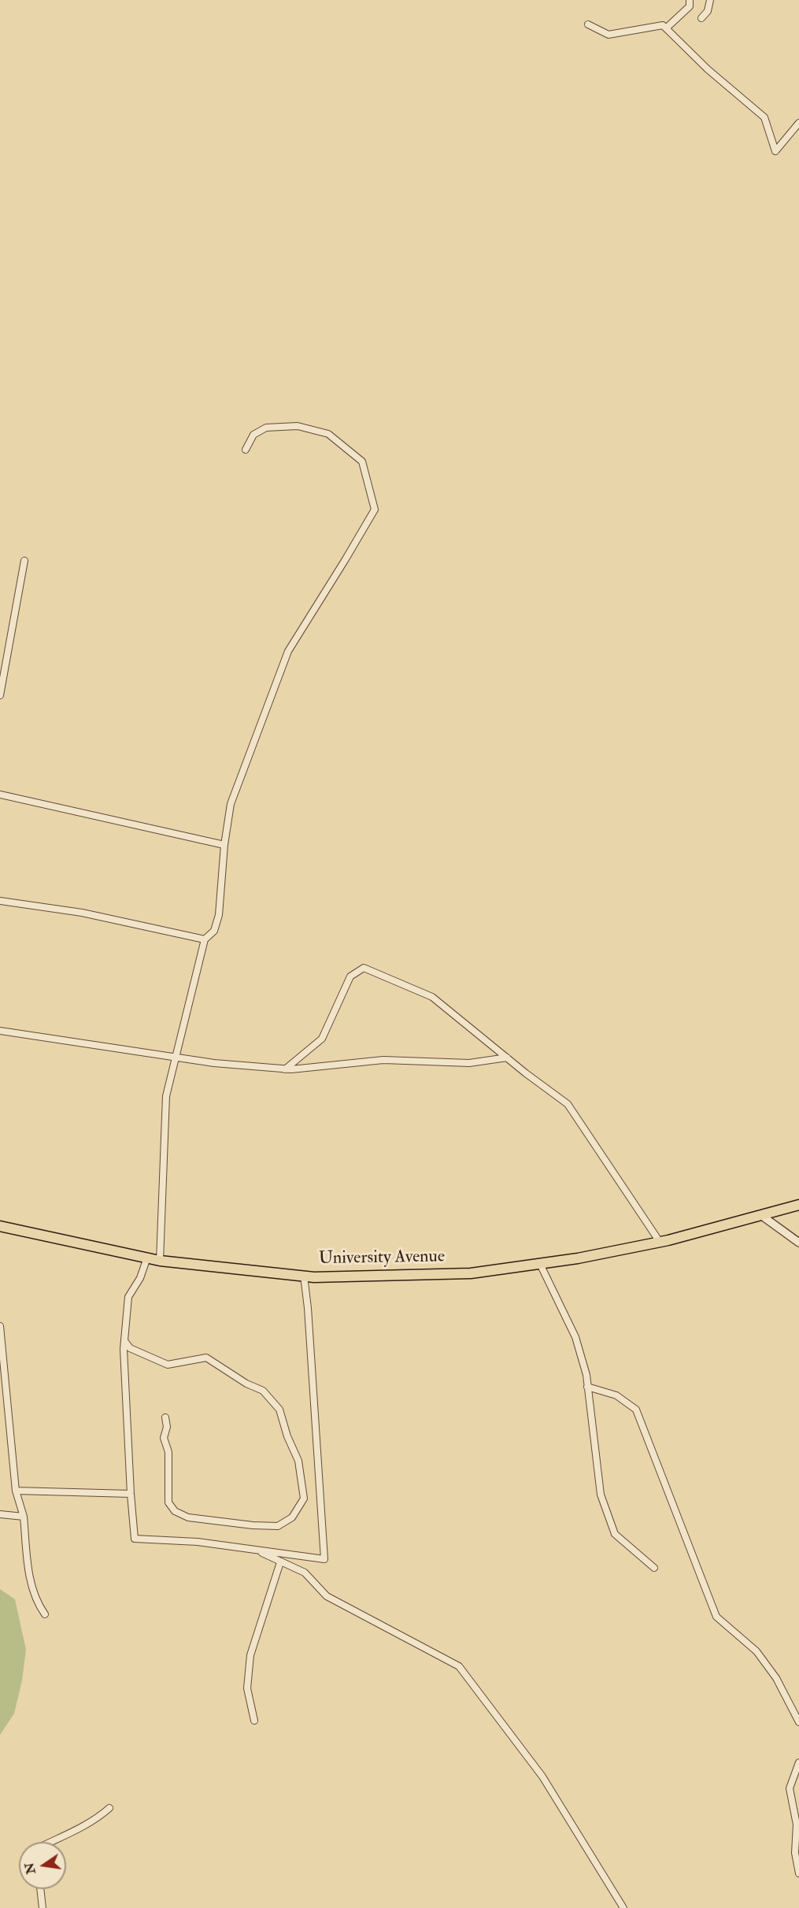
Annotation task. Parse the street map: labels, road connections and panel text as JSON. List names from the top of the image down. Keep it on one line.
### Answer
{"streets":{"highway":["University Avenue"]},"north":"left"}
